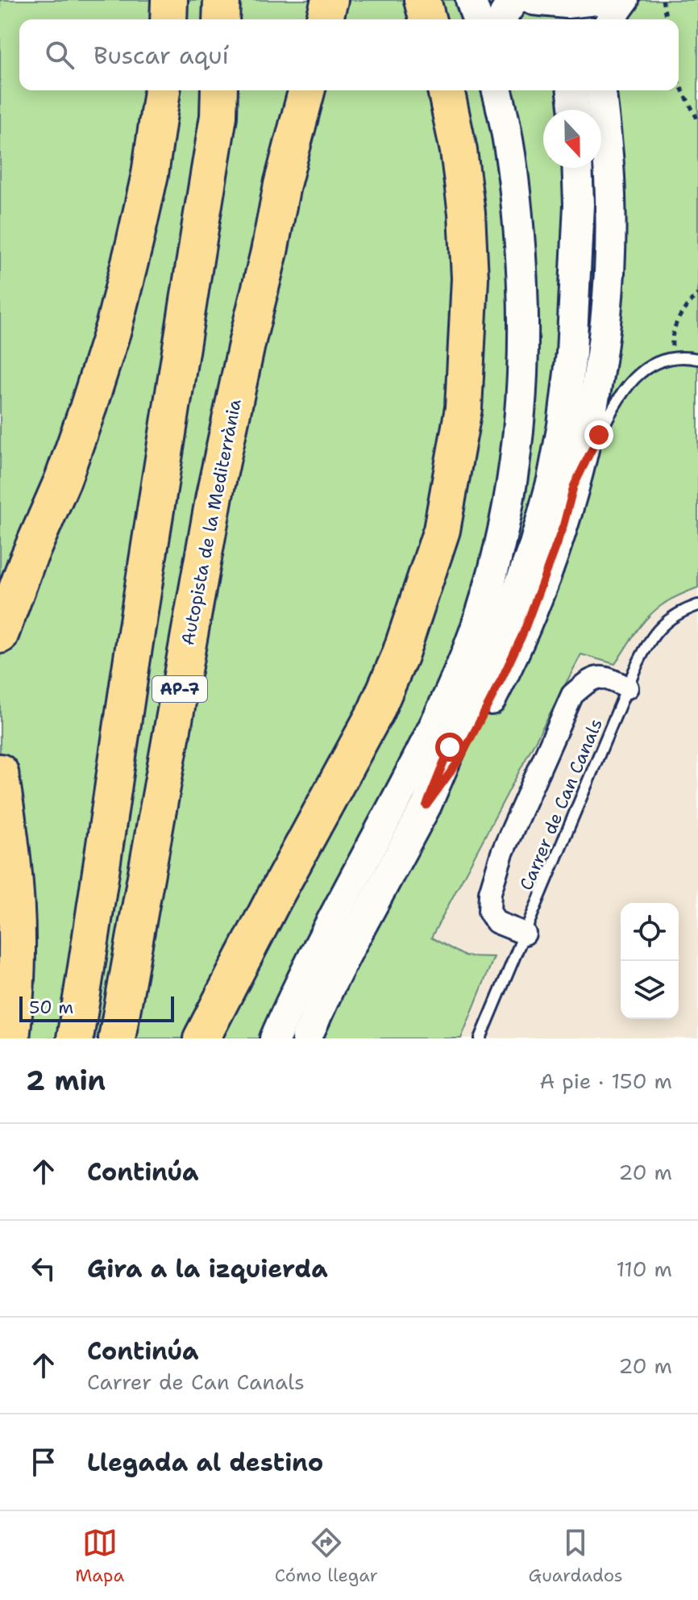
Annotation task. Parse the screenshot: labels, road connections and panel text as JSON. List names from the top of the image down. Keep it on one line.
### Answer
{"streets":{"highway":["Autopista de la Mediterrània","AP-7"],"lane":["Carrer de Can Canals"]},"scale_bar":"50 m","north":"bottom","page":{"search":"Buscar aquí","scale":"50 m","heading":["2 min","A pie · 150 m"],"list":[["Continúa","20 m"],["Gira a la izquierda","110 m"],["Continúa","Carrer de Can Canals","20 m"],"Llegada al destino"],"nav":["Mapa","Cómo llegar","Guardados"]}}
